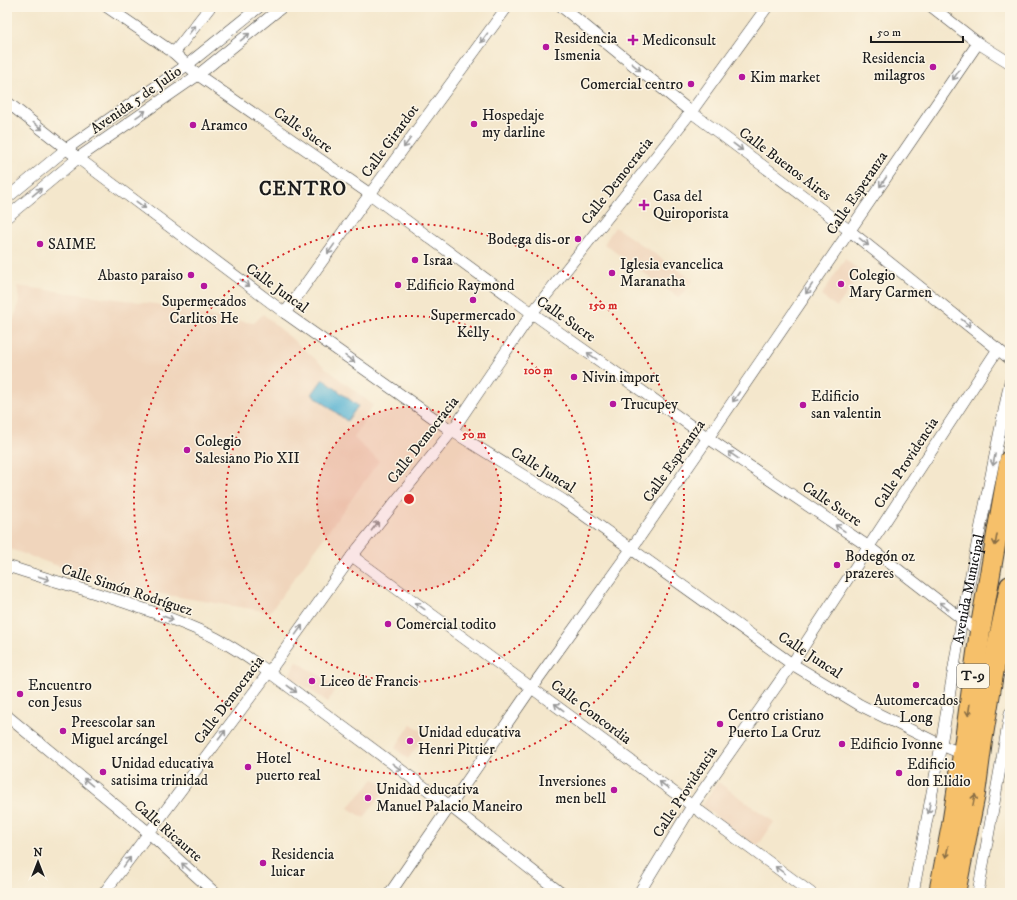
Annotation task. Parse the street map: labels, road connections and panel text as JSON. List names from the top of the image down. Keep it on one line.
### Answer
{"streets":{"highway":["Avenida Municipal","T-9"],"street":["Avenida 5 de Julio","Calle Sucre","Calle Girardot","Calle Buenos Aires","Calle Democracia","Calle Esperanza","Calle Juncal","Calle Providencia","Calle Simón Rodríguez","Calle Concordia","Calle Ricaurte"]},"crossings":[["Avenida 5 de Julio","Calle Sucre"],["Avenida 5 de Julio","Calle Juncal"],["Calle Sucre","Calle Girardot"],["Calle Sucre","Calle Democracia"],["Calle Sucre","Calle Esperanza"],["Calle Sucre","Calle Providencia"],["Calle Sucre","Avenida Municipal"],["Calle Sucre","T-9"],["Calle Girardot","Calle Juncal"],["Calle Buenos Aires","Calle Democracia"],["Calle Buenos Aires","Calle Esperanza"],["Calle Buenos Aires","Calle Providencia"],["Calle Democracia","Calle Juncal"],["Calle Democracia","Calle Simón Rodríguez"],["Calle Democracia","Calle Concordia"],["Calle Democracia","Calle Ricaurte"],["Calle Esperanza","Calle Juncal"],["Calle Esperanza","Calle Simón Rodríguez"],["Calle Esperanza","Calle Concordia"],["Calle Juncal","Calle Providencia"],["Calle Juncal","Avenida Municipal"],["Calle Providencia","Calle Concordia"]],"one_way":["Calle Sucre","Calle Girardot","Calle Buenos Aires","Calle Democracia","Calle Esperanza","Calle Juncal","Calle Simón Rodríguez","Calle Concordia","Calle Ricaurte"],"districts":["CENTRO"],"places":{"health":["Mediconsult","Casa del Quiroporista"],"other":["Residencia Ismenia","Residencia milagros","Kim market","Comercial centro","Hospedaje my darline","Aramco","Bodega dis-or","SAIME","Israa","Iglesia evancelica Maranatha","Abasto paraiso","Colegio Mary Carmen","Edificio Raymond","Supermecados Carlitos He","Supermercado Kelly","Nivin import","Trucupey","Edificio san valentin","Colegio Salesiano Pio XII","Bodegón oz prazeres","Comercial todito","Liceo de Francis","Automercados Long","Encuentro con Jesus","Centro cristiano Puerto La Cruz","Preescolar san Miguel arcángel","Unidad educativa Henri Pittier","Edificio Ivonne","Hotel puerto real","Unidad educativa satisima trinidad","Edificio don Elidio","Inversiones men bell","Unidad educativa Manuel Palacio Maneiro","Residencia luicar"]},"scale_bar":"50 m","north":"top","rings":["150 m","100 m","50 m"]}
